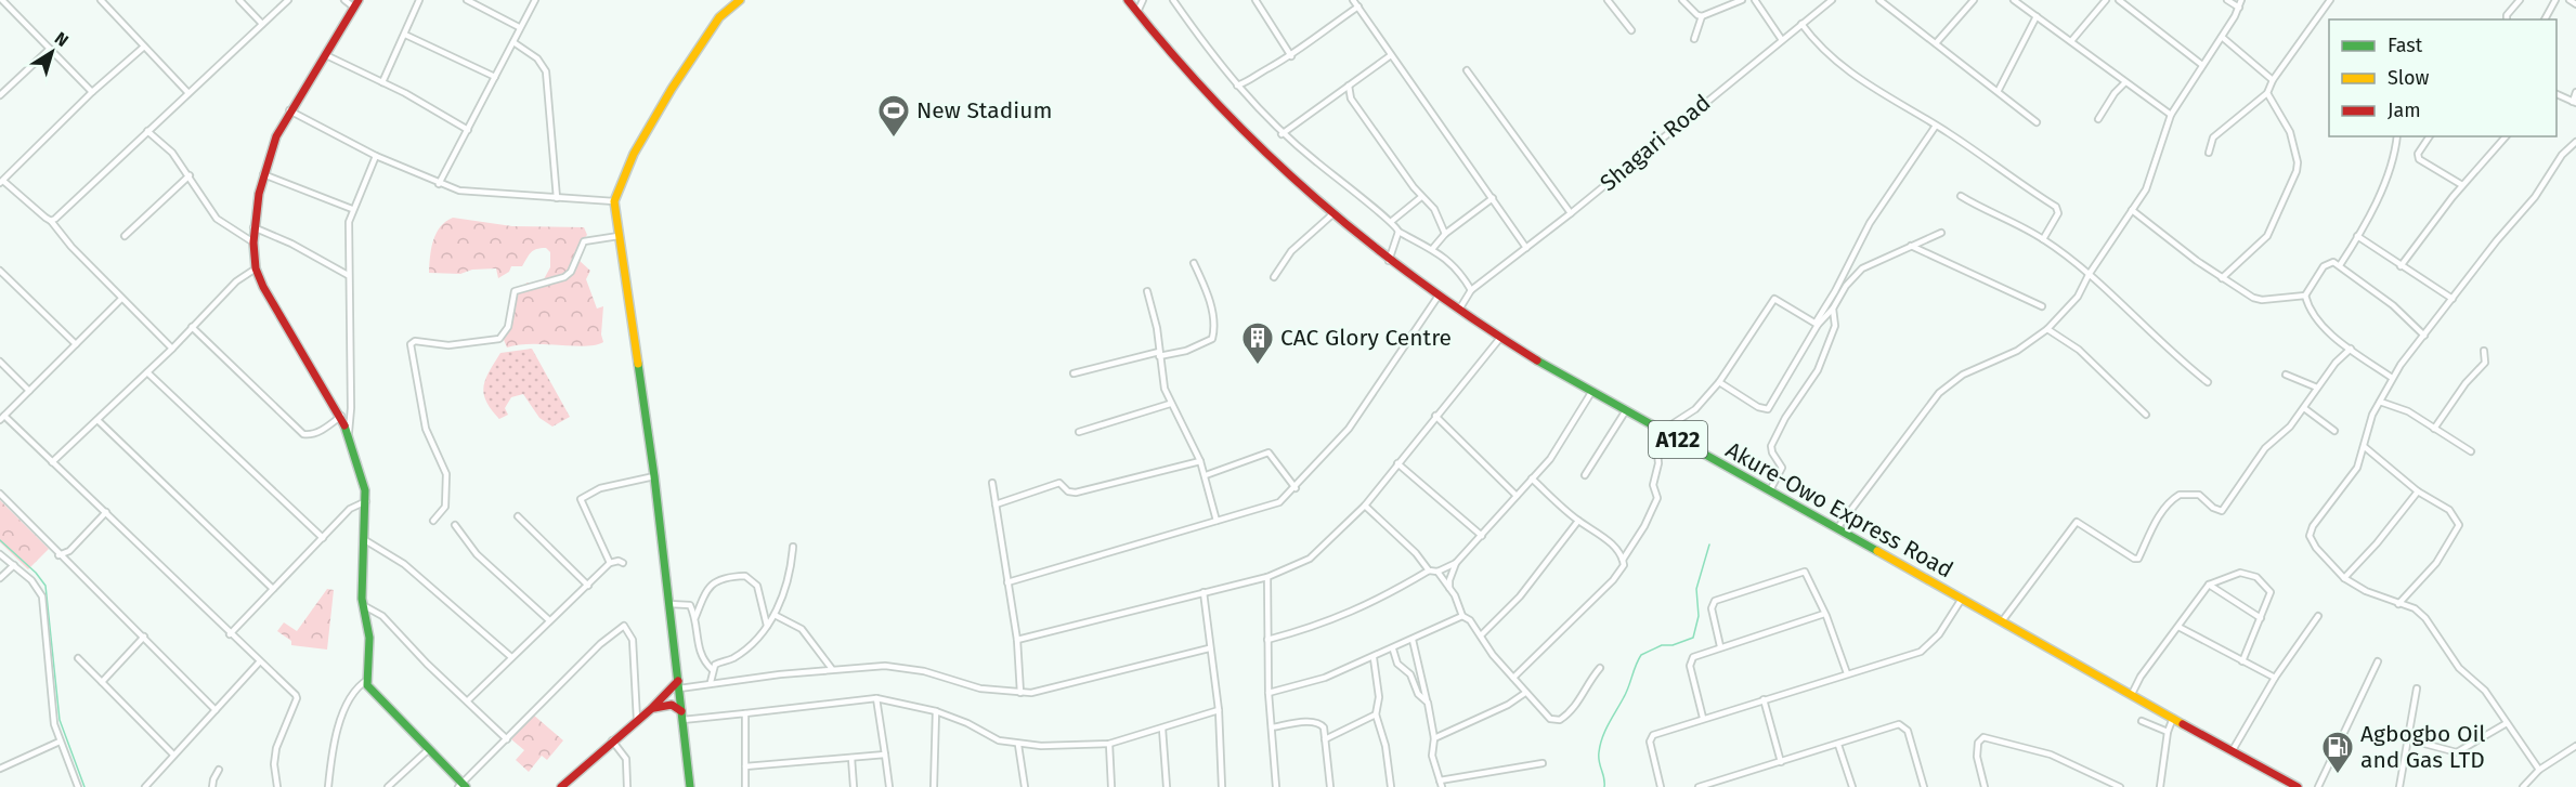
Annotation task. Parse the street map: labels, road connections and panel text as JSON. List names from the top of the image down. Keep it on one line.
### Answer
{"streets":{"main road":["A122","Akure-Owo Express Road"],"street":["Shagari Road"]},"crossings":[["Shagari Road","Akure-Owo Express Road"]],"places":{"sports":["New Stadium"],"building":["CAC Glory Centre"],"fuel station":["Agbogbo Oil and Gas LTD"]},"legend":["Fast","Slow","Jam"],"north":"top right"}
